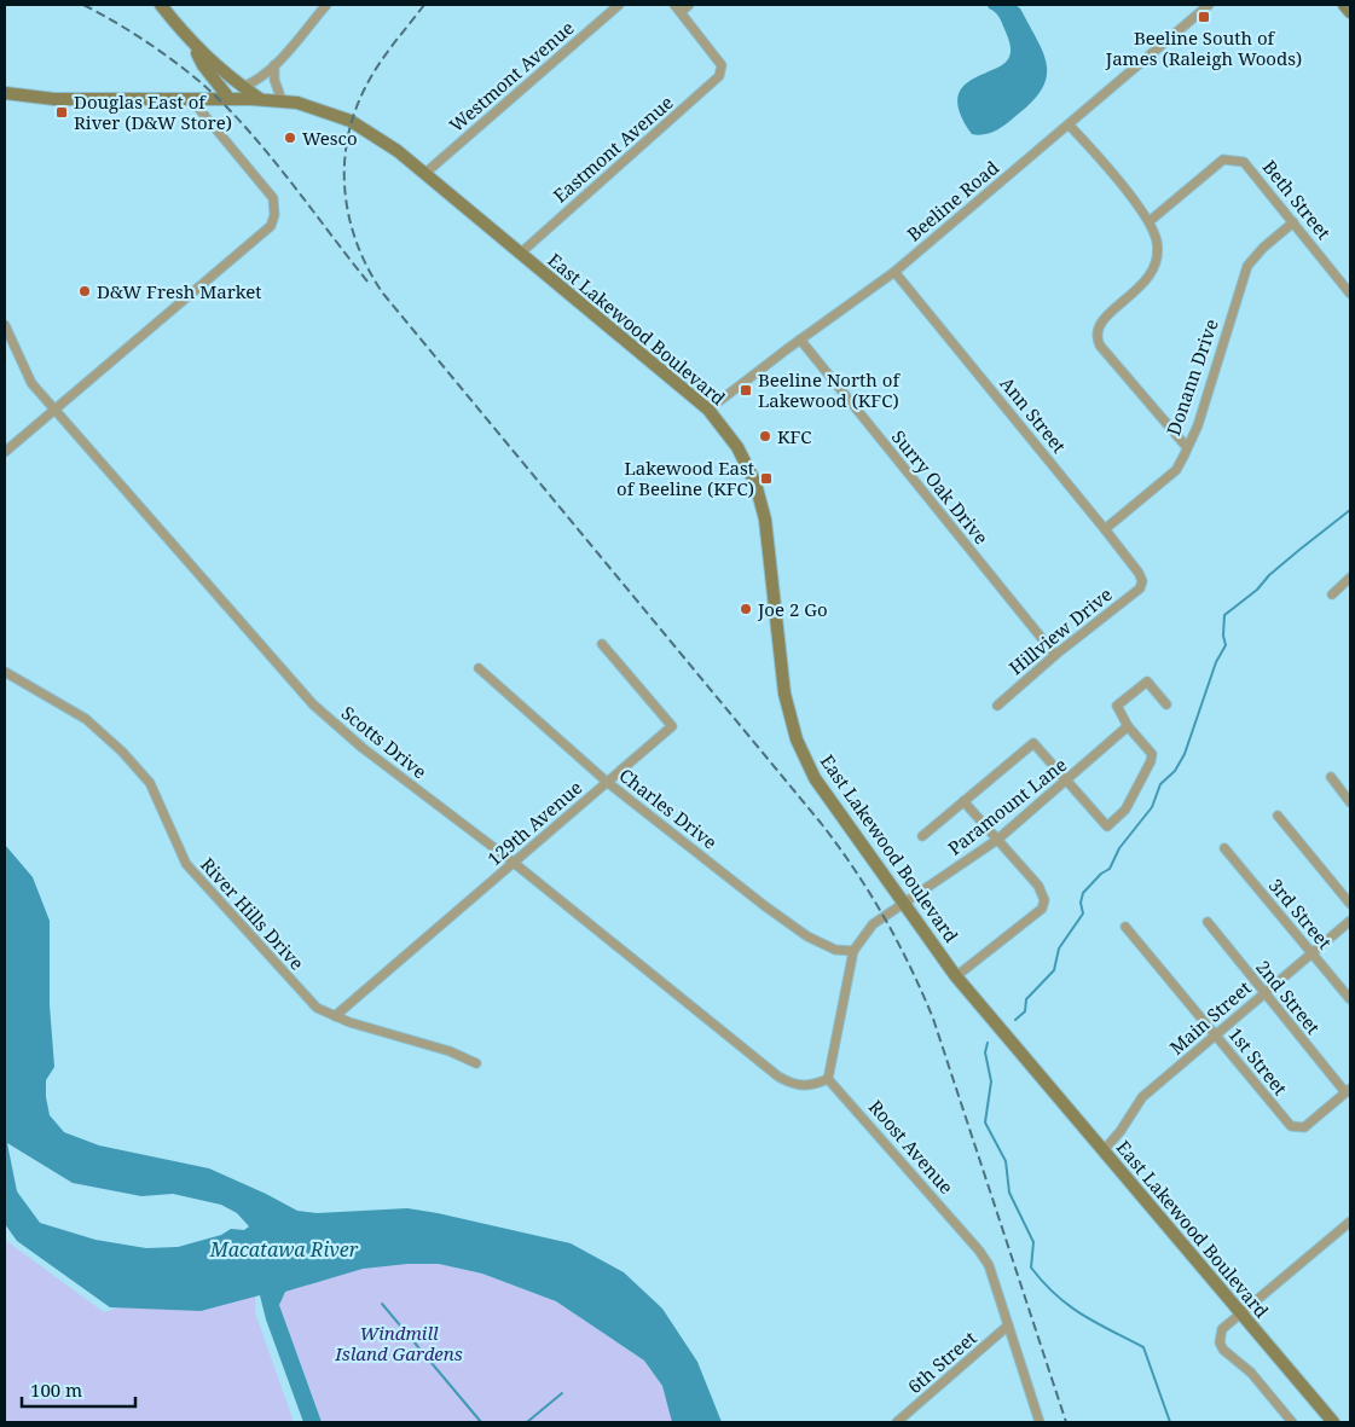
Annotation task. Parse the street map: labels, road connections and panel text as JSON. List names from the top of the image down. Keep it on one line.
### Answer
{"streets":{"main road":["East Lakewood Boulevard"],"street":["Westmont Avenue","Eastmont Avenue","Beth Street","Beeline Road","Donann Drive","Ann Street","Surry Oak Drive","Hillview Drive","Scotts Drive","Paramount Lane","Charles Drive","129th Avenue","River Hills Drive","3rd Street","2nd Street","Main Street","1st Street","Roost Avenue","6th Street"]},"crossings":[["Westmont Avenue","East Lakewood Boulevard"],["Eastmont Avenue","East Lakewood Boulevard"],["Beth Street","Donann Drive"],["Beeline Road","East Lakewood Boulevard"],["Beeline Road","Ann Street"],["Beeline Road","Surry Oak Drive"],["East Lakewood Boulevard","Paramount Lane"],["East Lakewood Boulevard","Main Street"],["Donann Drive","Ann Street"],["Ann Street","Hillview Drive"],["Surry Oak Drive","Hillview Drive"],["Scotts Drive","129th Avenue"],["Scotts Drive","Roost Avenue"],["Charles Drive","129th Avenue"],["129th Avenue","River Hills Drive"],["3rd Street","Main Street"],["2nd Street","Main Street"],["2nd Street","1st Street"],["Main Street","1st Street"],["Roost Avenue","6th Street"]],"water":["Macatawa River"],"parks":["Windmill Island Gardens"],"places":{"transit":["Beeline South of James (Raleigh Woods)","Douglas East of River (D&W Store)","Beeline North of Lakewood (KFC)","Lakewood East of Beeline (KFC)"],"other":["Wesco","D&W Fresh Market","KFC","Joe 2 Go"]},"scale_bar":"100 m"}
